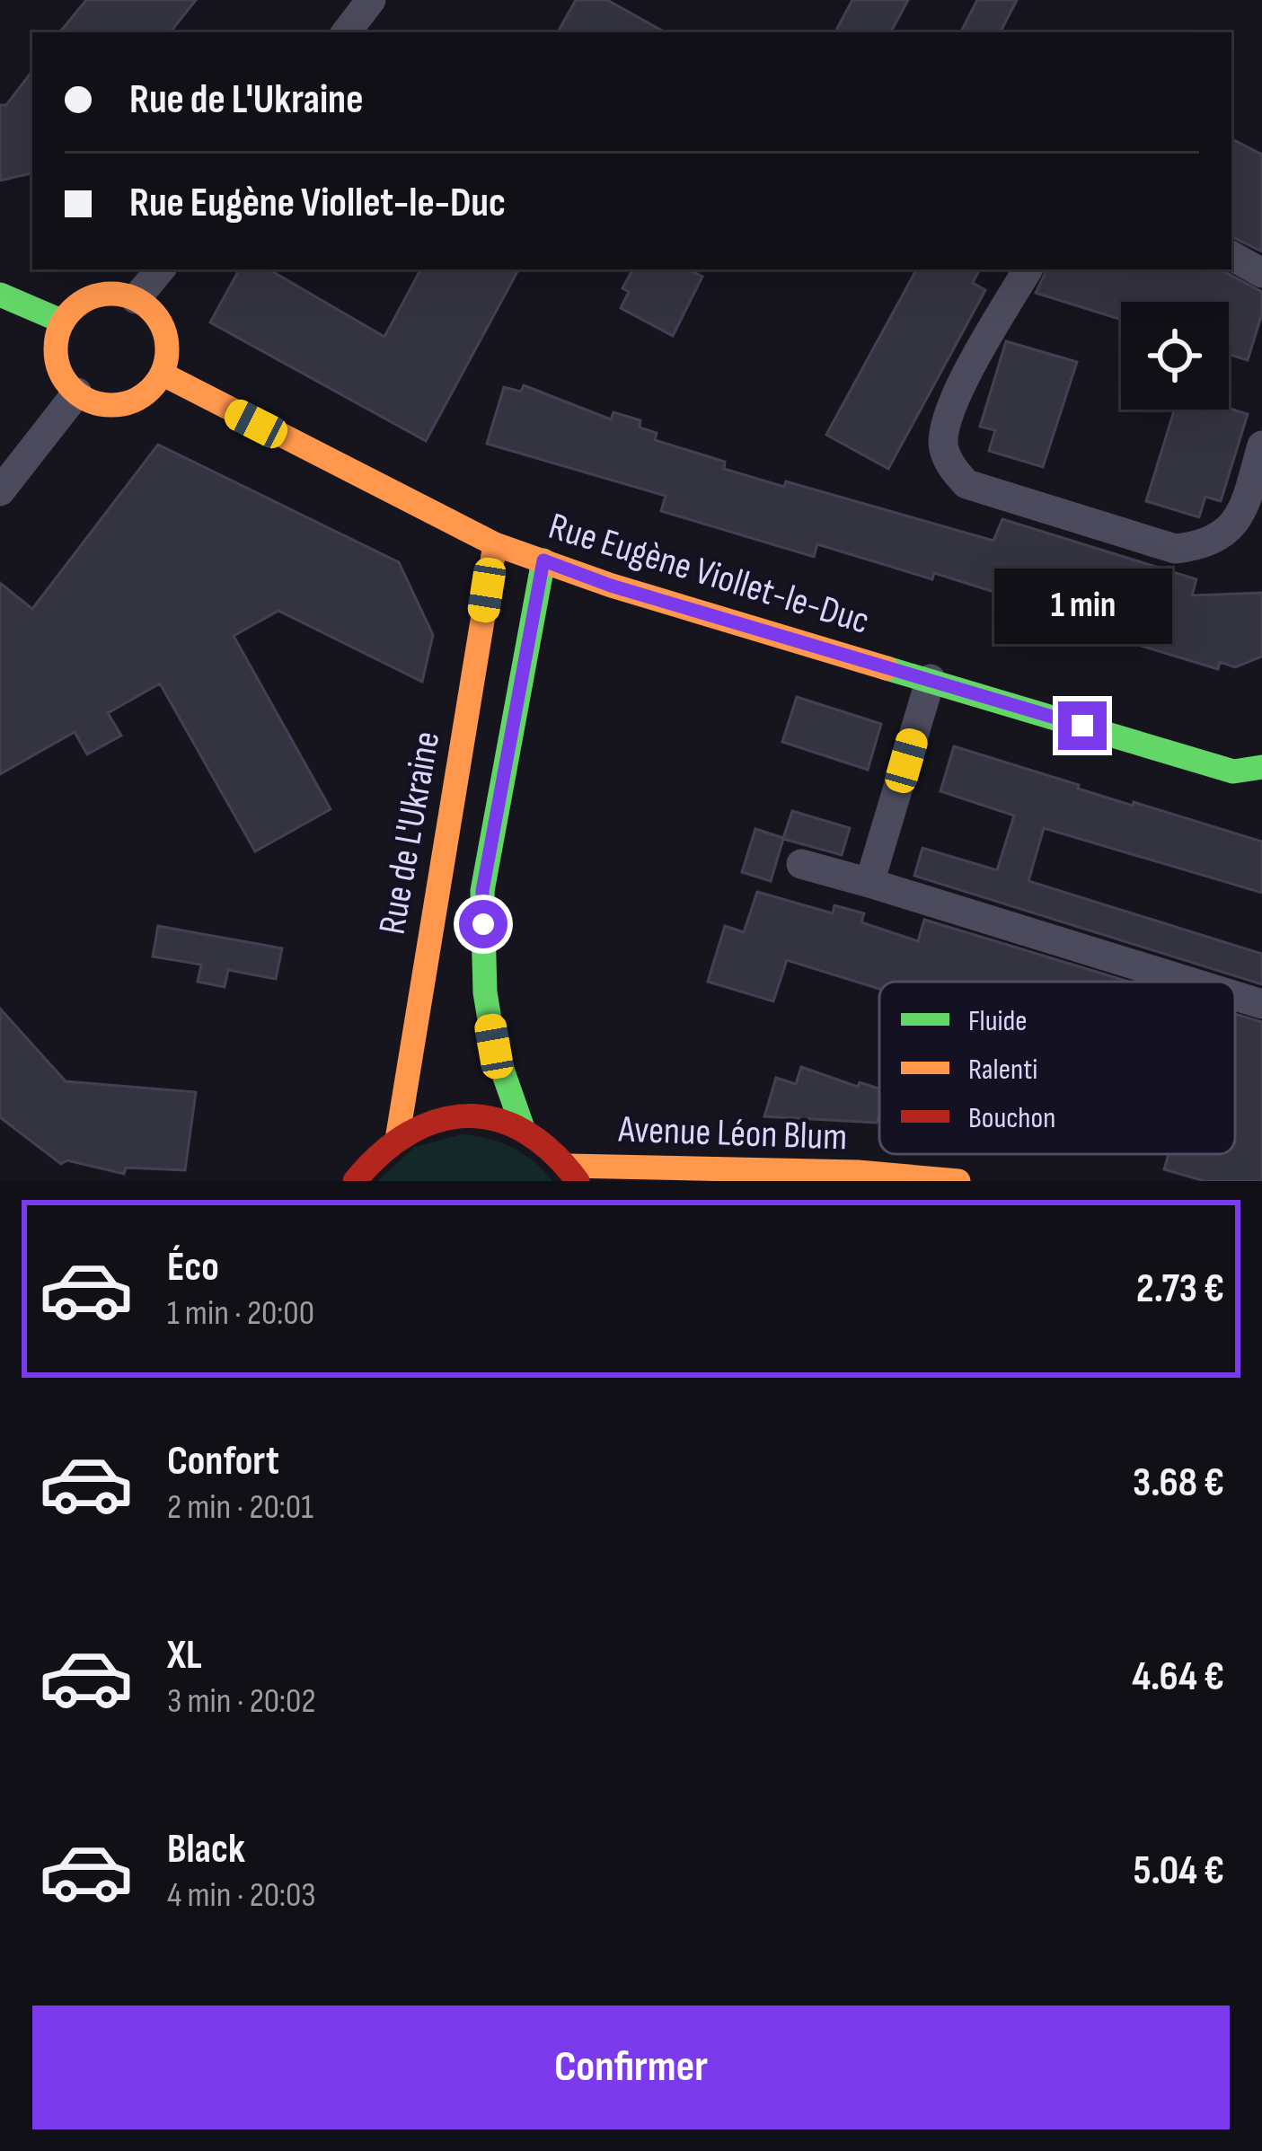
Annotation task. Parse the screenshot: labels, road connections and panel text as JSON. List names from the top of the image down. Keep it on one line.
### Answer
{"streets":{"street":["Rue Eugène Viollet-le-Duc","Rue de L'Ukraine","Avenue Léon Blum"]},"crossings":[["Rue Eugène Viollet-le-Duc","Rue de L'Ukraine"]],"legend":["Fluide","Ralenti","Bouchon"],"page":{"banner":["Rue de L'Ukraine","Rue Eugène Viollet-le-Duc"],"bubble":"1 min","list":[{"name":"Éco","note":"1 min · 20:00","value":"2.73 €"},{"name":"Confort","note":"2 min · 20:01","value":"3.68 €"},{"name":"XL","note":"3 min · 20:02","value":"4.64 €"},{"name":"Black","note":"4 min · 20:03","value":"5.04 €"}],"buttons":"Confirmer"}}
